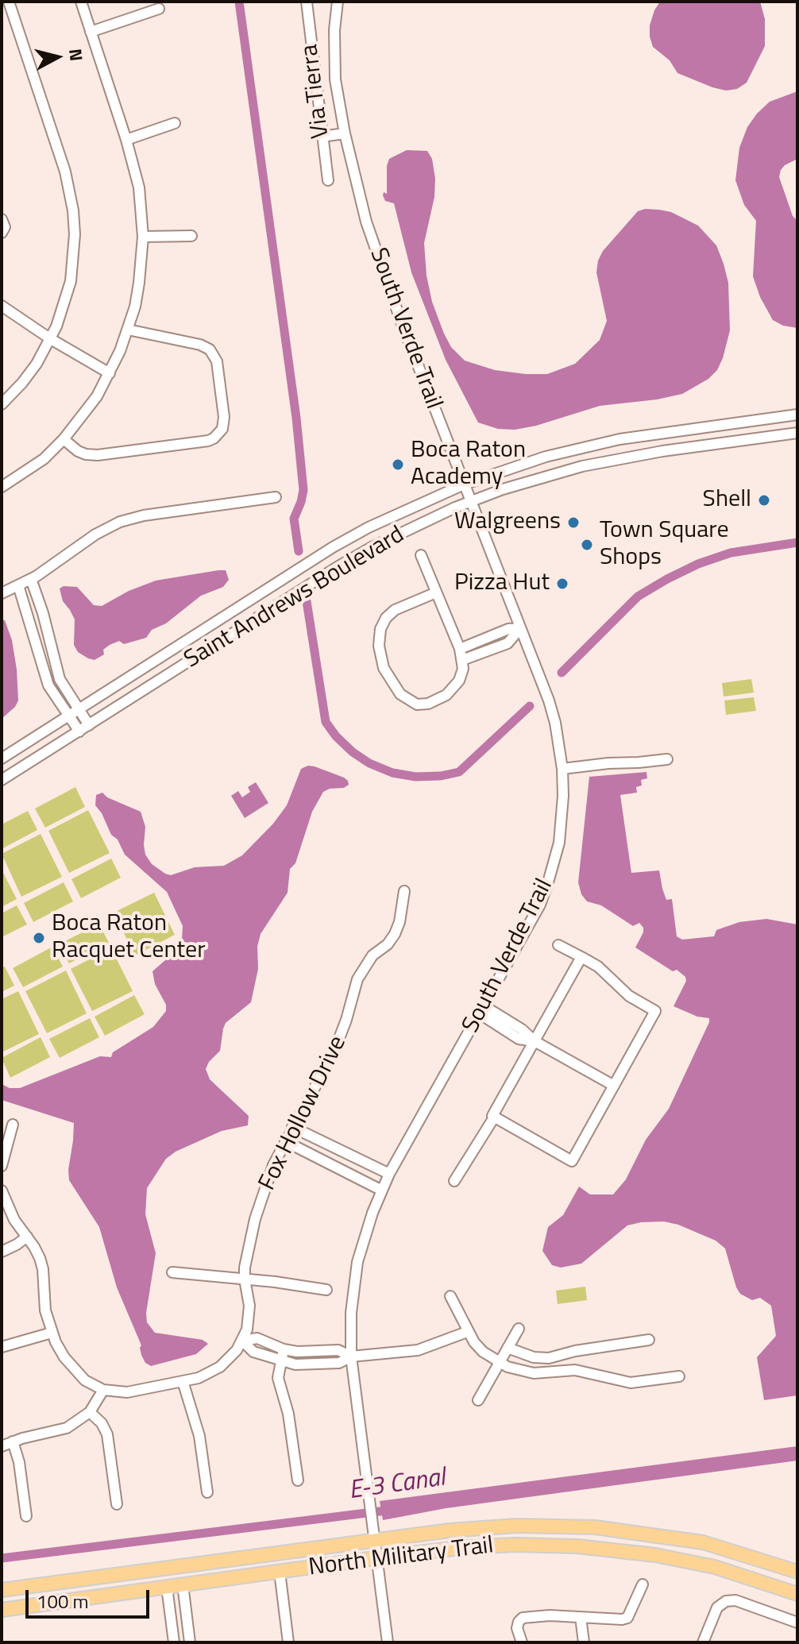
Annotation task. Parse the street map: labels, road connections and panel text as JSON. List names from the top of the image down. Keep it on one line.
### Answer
{"streets":{"main road":["North Military Trail"],"street":["Via Tierra","South Verde Trail","Saint Andrews Boulevard","Fox Hollow Drive"]},"crossings":[["South Verde Trail","Saint Andrews Boulevard"],["South Verde Trail","North Military Trail"]],"water":["E-3 Canal"],"places":["Boca Raton Academy","Shell","Walgreens","Town Square Shops","Pizza Hut","Boca Raton Racquet Center"],"scale_bar":"100 m","north":"right"}
